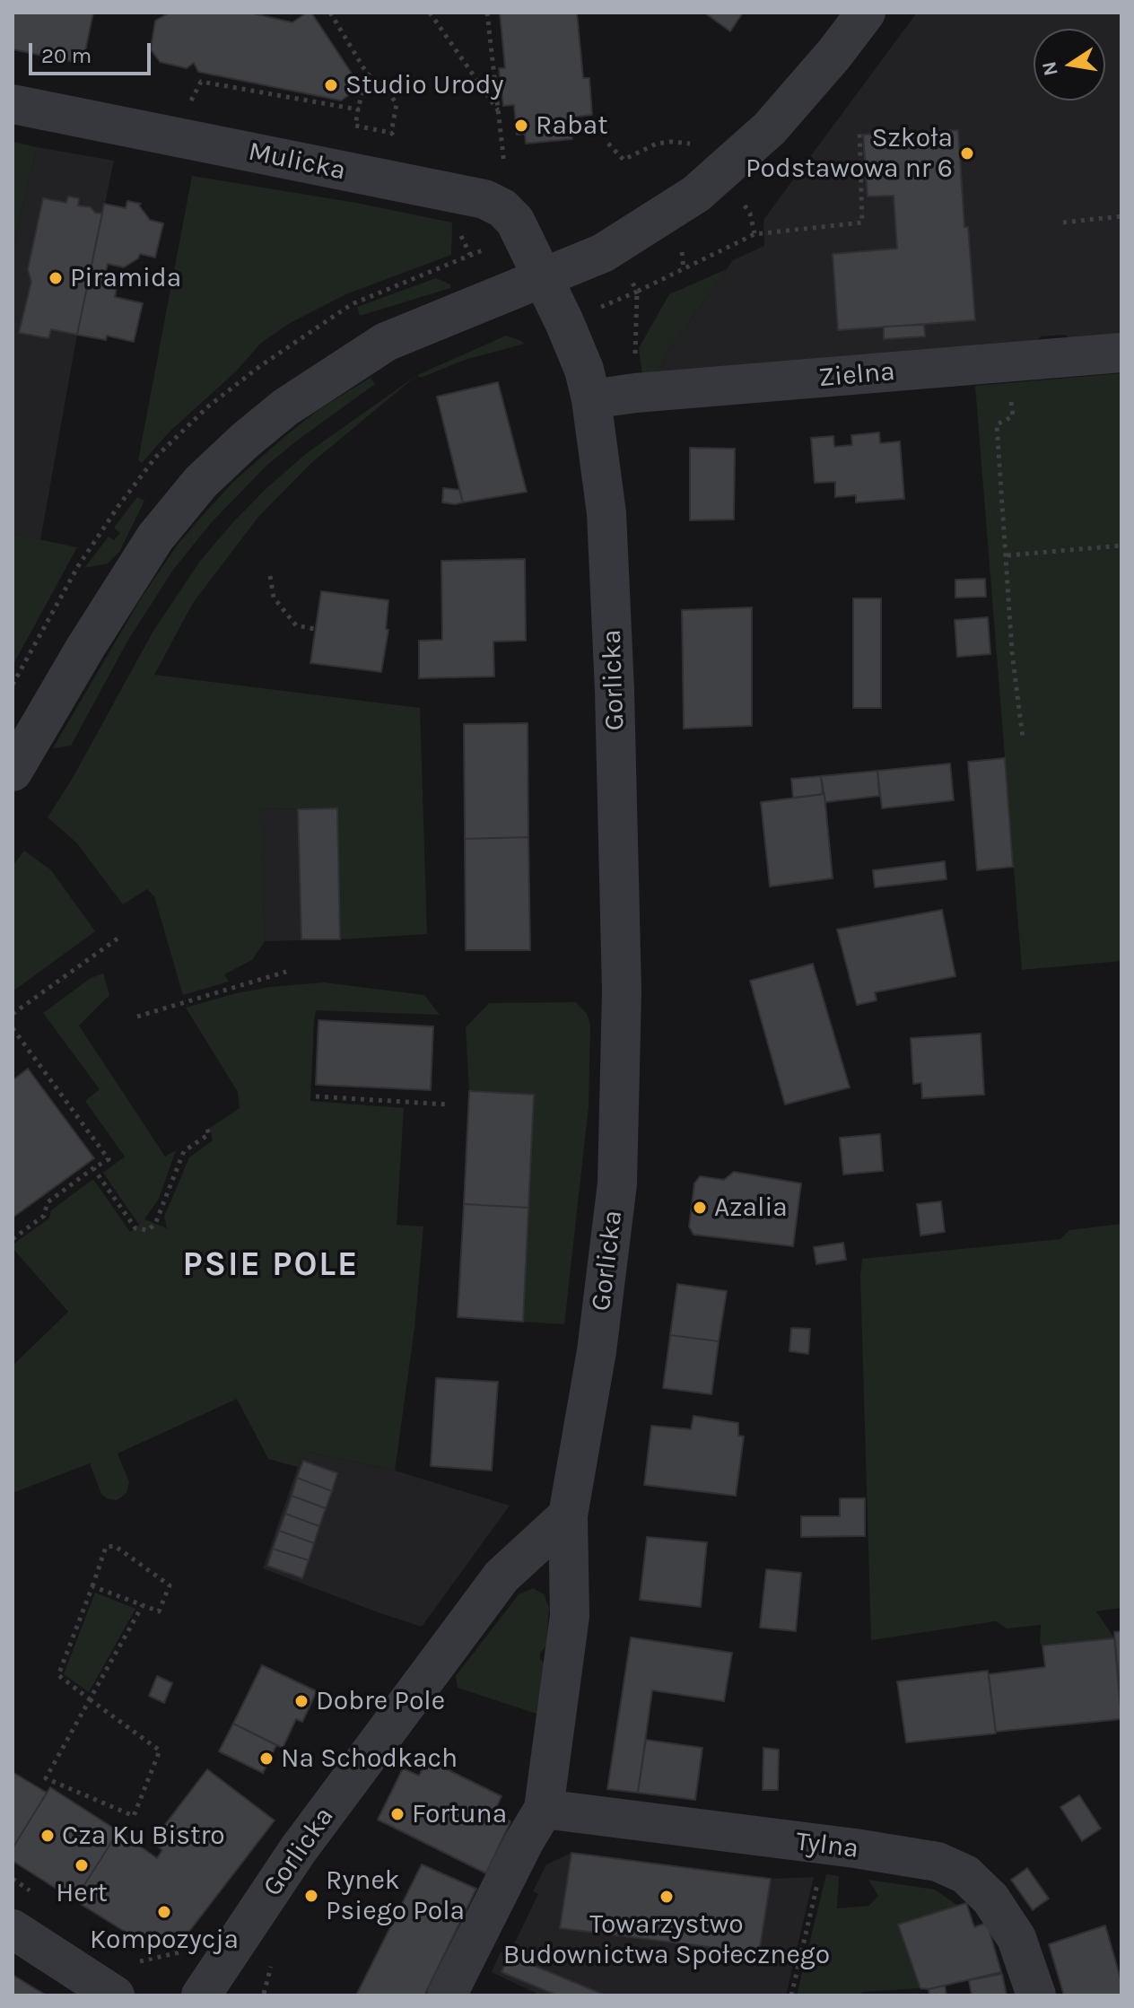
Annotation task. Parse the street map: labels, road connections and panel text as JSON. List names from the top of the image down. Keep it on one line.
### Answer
{"streets":{"street":["Mulicka","Zielna","Gorlicka","Tylna"]},"crossings":[["Mulicka","Gorlicka"],["Zielna","Gorlicka"],["Gorlicka","Tylna"]],"districts":["PSIE POLE"],"places":["Studio Urody","Rabat","Szkoła Podstawowa nr 6","Piramida","Azalia","Dobre Pole","Na Schodkach","Fortuna","Cza Ku Bistro","Hert","Rynek Psiego Pola","Towarzystwo Budownictwa Społecznego","Kompozycja"],"scale_bar":"20 m","north":"left"}
